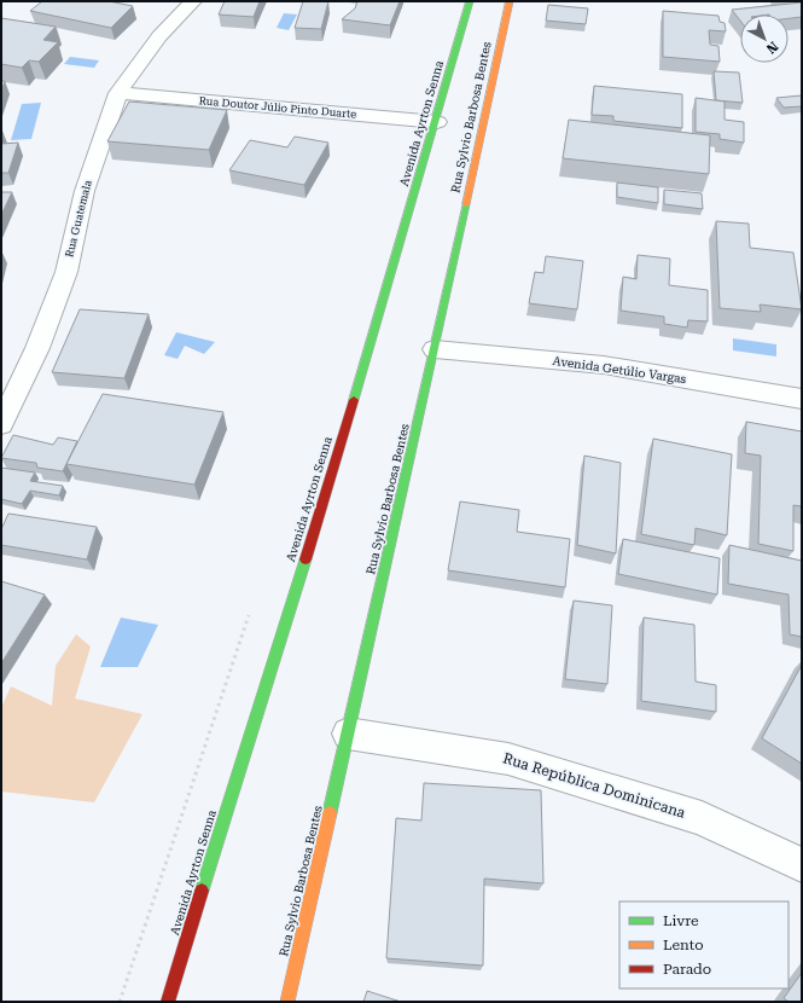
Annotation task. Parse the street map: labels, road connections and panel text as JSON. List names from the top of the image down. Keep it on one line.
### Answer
{"streets":{"street":["Rua Doutor Júlio Pinto Duarte","Rua Sylvio Barbosa Bentes","Avenida Ayrton Senna","Rua Guatemala","Avenida Getúlio Vargas","Rua República Dominicana"]},"crossings":[["Rua Doutor Júlio Pinto Duarte","Avenida Ayrton Senna"],["Rua Doutor Júlio Pinto Duarte","Rua Guatemala"],["Rua Sylvio Barbosa Bentes","Avenida Getúlio Vargas"],["Rua Sylvio Barbosa Bentes","Rua República Dominicana"]],"legend":["Livre","Lento","Parado"],"north":"bottom right"}
